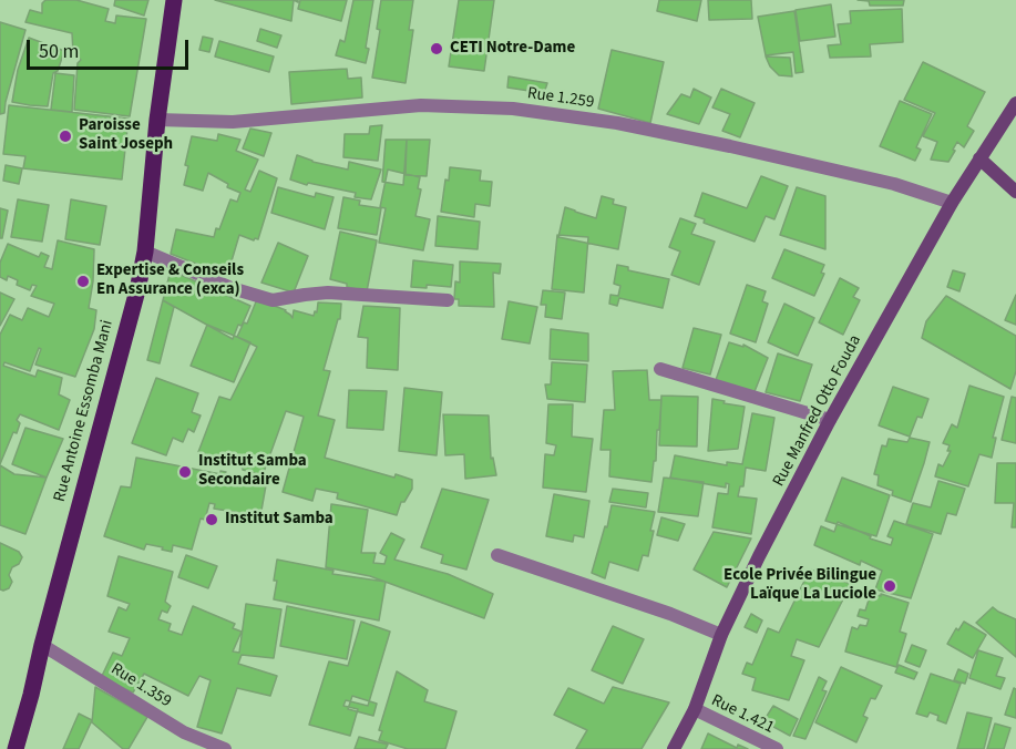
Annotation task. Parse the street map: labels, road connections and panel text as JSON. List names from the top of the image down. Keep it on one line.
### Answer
{"streets":{"main road":["Rue Antoine Essomba Mani"],"street":["Rue 1.259","Rue Manfred Otto Fouda","Rue 1.359","Rue 1.421"]},"crossings":[["Rue 1.259","Rue Antoine Essomba Mani"],["Rue 1.259","Rue Manfred Otto Fouda"],["Rue Antoine Essomba Mani","Rue 1.359"],["Rue Manfred Otto Fouda","Rue 1.421"]],"places":["CETI Notre-Dame","Paroisse Saint Joseph","Expertise & Conseils En Assurance (exca)","Institut Samba Secondaire","Institut Samba","Ecole Privée Bilingue Laïque La Luciole"],"scale_bar":"50 m"}
